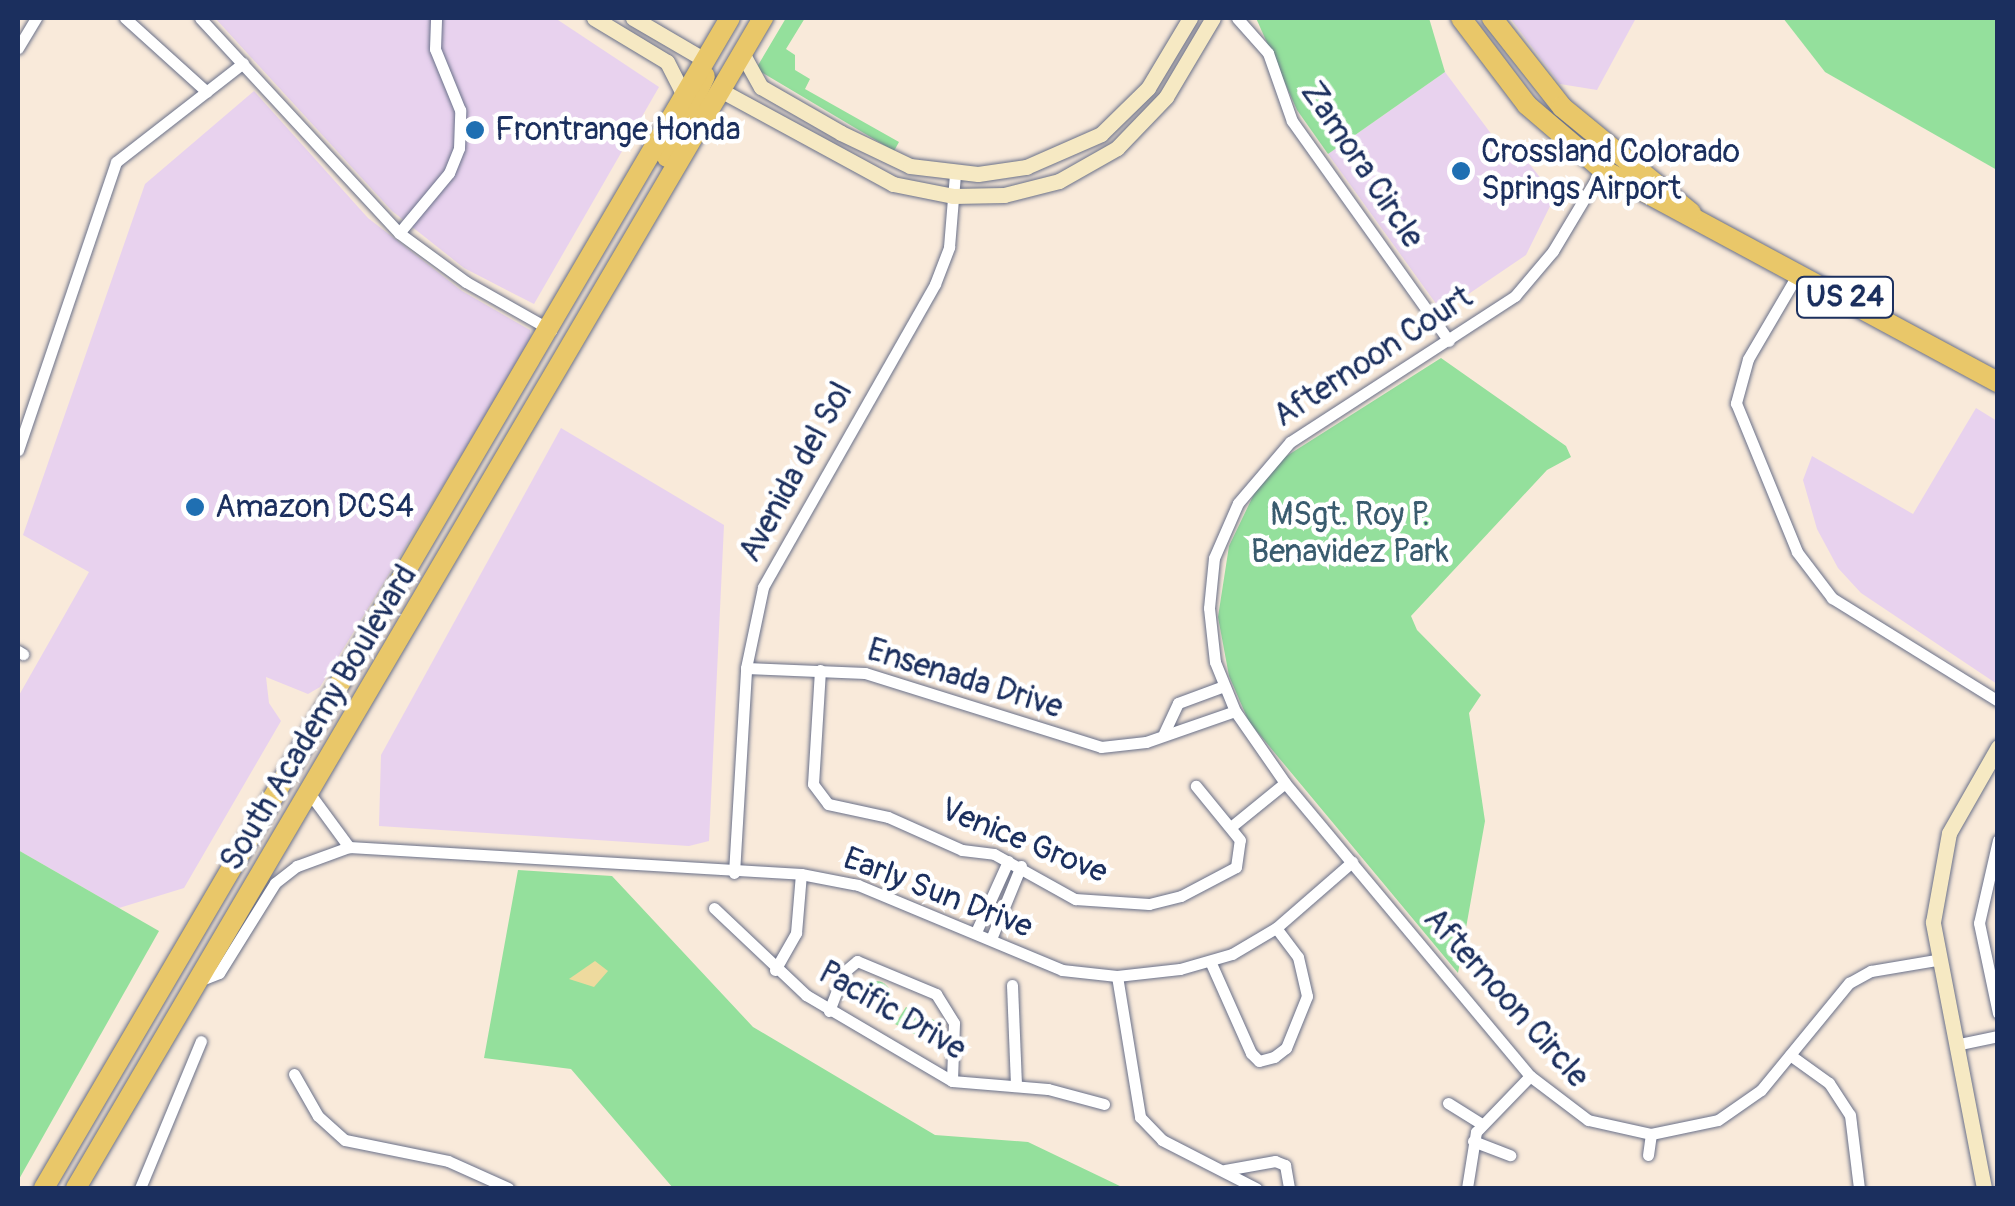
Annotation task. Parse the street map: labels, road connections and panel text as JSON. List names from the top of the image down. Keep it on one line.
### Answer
{"streets":{"highway":["US 24","South Academy Boulevard"],"street":["Zamora Circle","Afternoon Court","Avenida del Sol","Ensenada Drive","Venice Grove","Early Sun Drive","Afternoon Circle","Pacific Drive"]},"crossings":[["Zamora Circle","Afternoon Court"],["US 24","Afternoon Court"],["Afternoon Court","Ensenada Drive"],["Afternoon Court","Early Sun Drive"],["Afternoon Court","Afternoon Circle"],["Avenida del Sol","Ensenada Drive"],["Avenida del Sol","Early Sun Drive"],["Ensenada Drive","Venice Grove"],["South Academy Boulevard","Early Sun Drive"],["Early Sun Drive","Afternoon Circle"]],"parks":["MSgt. Roy P. Benavidez Park"],"places":["Frontrange Honda","Crossland Colorado Springs Airport","Amazon DCS4"]}
